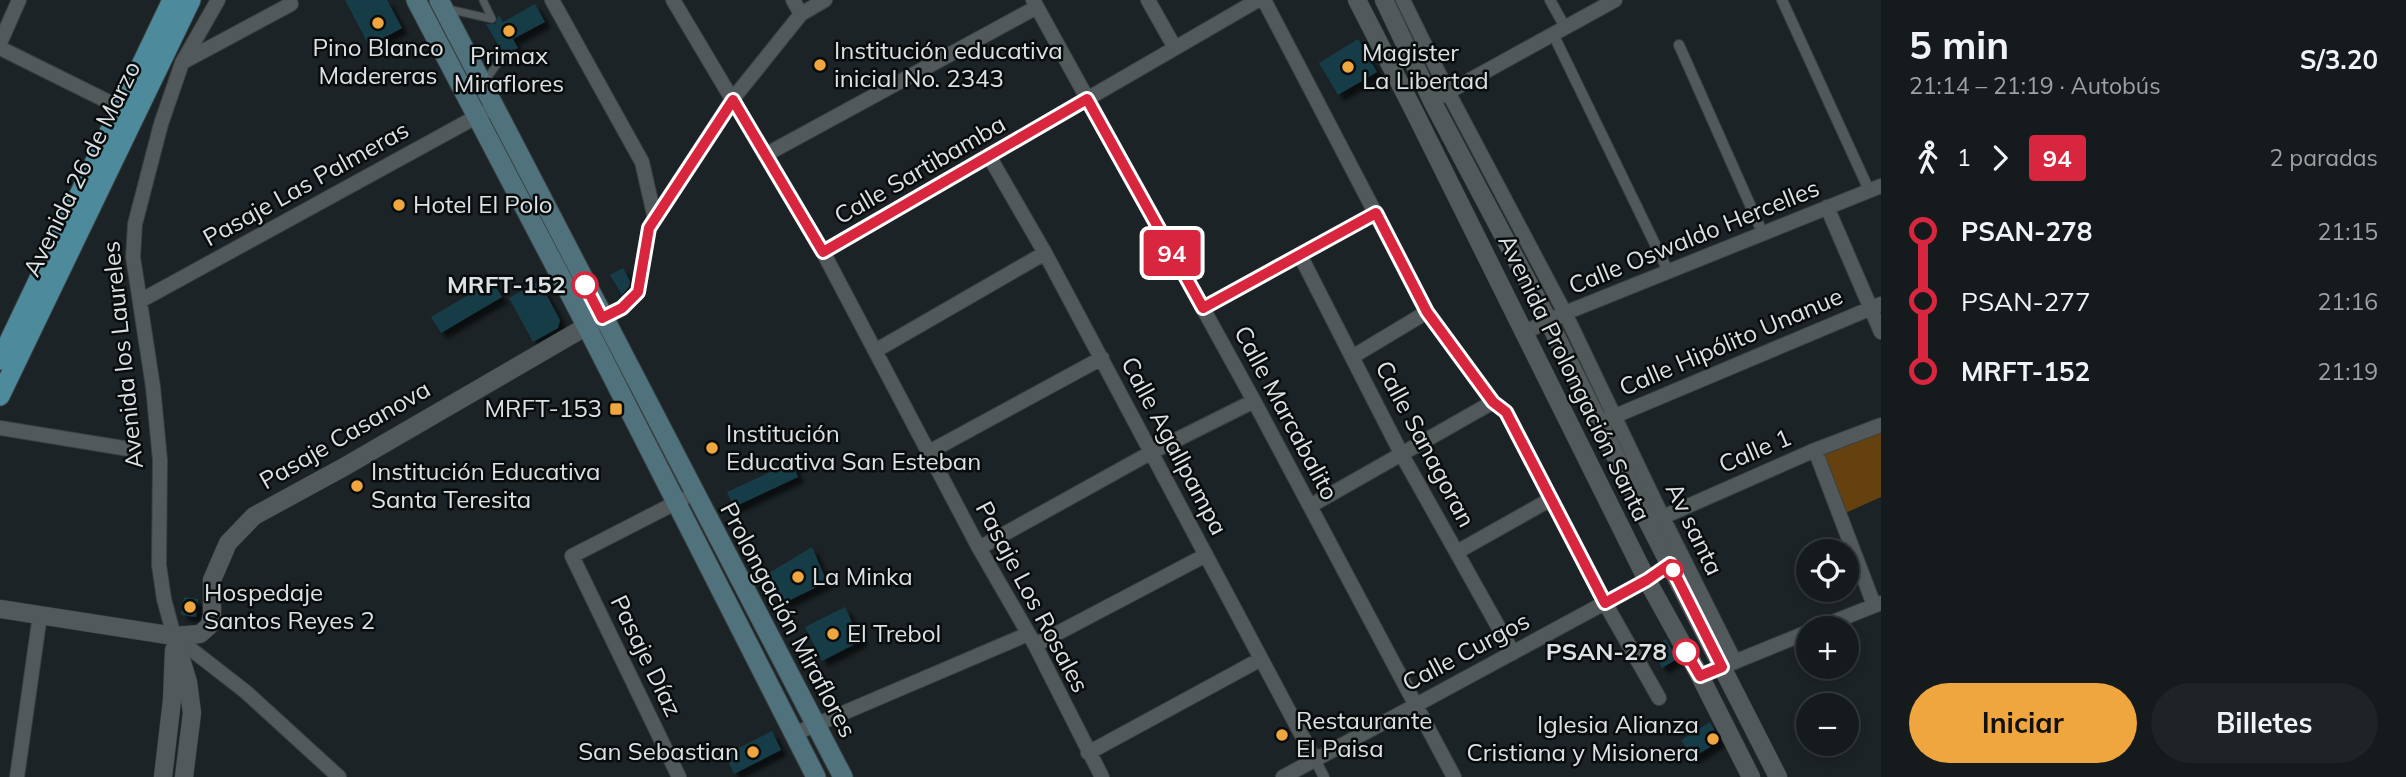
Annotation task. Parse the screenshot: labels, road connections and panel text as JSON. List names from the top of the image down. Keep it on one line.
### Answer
{"streets":{"main road":["Avenida 26 de Marzo","Prolongación Miraflores"],"street":["Calle Sartibamba","Pasaje Las Palmeras","Calle Oswaldo Hercelles","Calle Hipólito Unanue","Avenida los Laureles","Avenida Prolongación Santa","Calle Marcabalito","Pasaje Casanova","Calle Sanagoran","Calle Agallpampa","Calle 1","Av santa","Pasaje Los Rosales","Calle Curgos","Pasaje Díaz"]},"crossings":[["Calle Sartibamba","Calle Marcabalito"],["Calle Sartibamba","Calle Agallpampa"],["Calle Sartibamba","Pasaje Los Rosales"],["Pasaje Las Palmeras","Avenida los Laureles"],["Pasaje Las Palmeras","Prolongación Miraflores"],["Calle Oswaldo Hercelles","Avenida Prolongación Santa"],["Calle Hipólito Unanue","Avenida Prolongación Santa"],["Avenida los Laureles","Pasaje Casanova"],["Avenida Prolongación Santa","Calle 1"],["Avenida Prolongación Santa","Av santa"],["Avenida Prolongación Santa","Calle Curgos"],["Calle Marcabalito","Calle Curgos"],["Pasaje Casanova","Prolongación Miraflores"],["Calle Sanagoran","Calle Curgos"],["Calle Agallpampa","Calle Curgos"],["Calle 1","Av santa"],["Prolongación Miraflores","Pasaje Díaz"]],"places":{"other":["Pino Blanco Madereras","Primax Miraflores","Institución educativa inicial No. 2343","Magister La Libertad","Hotel El Polo","MRFT-152","Institución Educativa San Esteban","Institución Educativa Santa Teresita","La Minka","Hospedaje Santos Reyes 2","El Trebol","PSAN-278","Restaurante El Paisa","Iglesia Alianza Cristiana y Misionera","San Sebastian"],"transit":["MRFT-153"]},"lines":["bus line 94"],"page":{"on_map":"94","heading":["5 min","21:14 – 21:19 · Autobús","S/3.20"],"legs":["1","94","2 paradas"],"list":[{"name":"PSAN-278","value":"21:15"},{"name":"PSAN-277","value":"21:16"},{"name":"MRFT-152","value":"21:19"}],"map_buttons":["+","−"],"buttons":["Iniciar","Billetes"]}}
